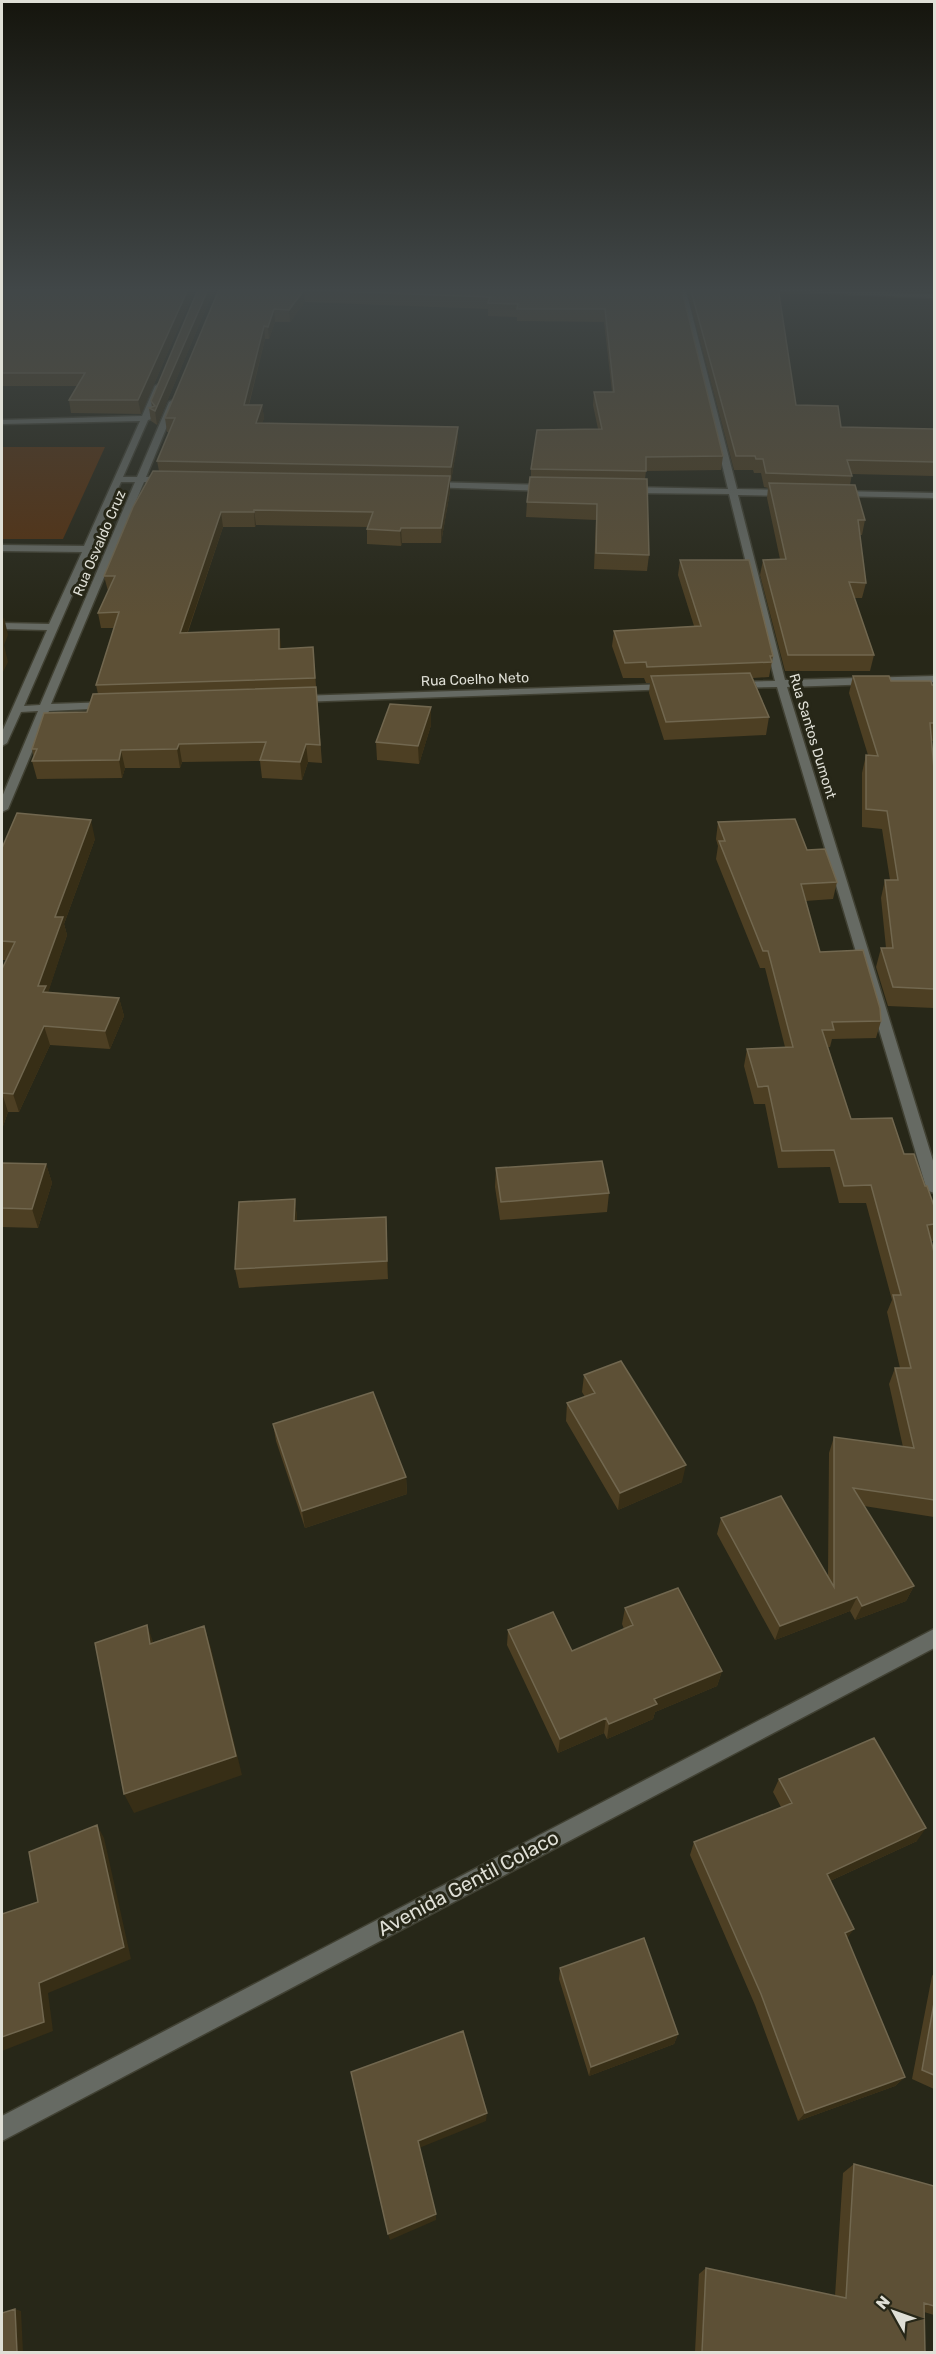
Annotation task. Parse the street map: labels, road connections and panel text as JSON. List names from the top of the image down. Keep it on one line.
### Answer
{"streets":{"street":["Rua Osvaldo Cruz","Rua Coelho Neto","Rua Santos Dumont","Avenida Gentil Colaco"]},"north":"top left"}
